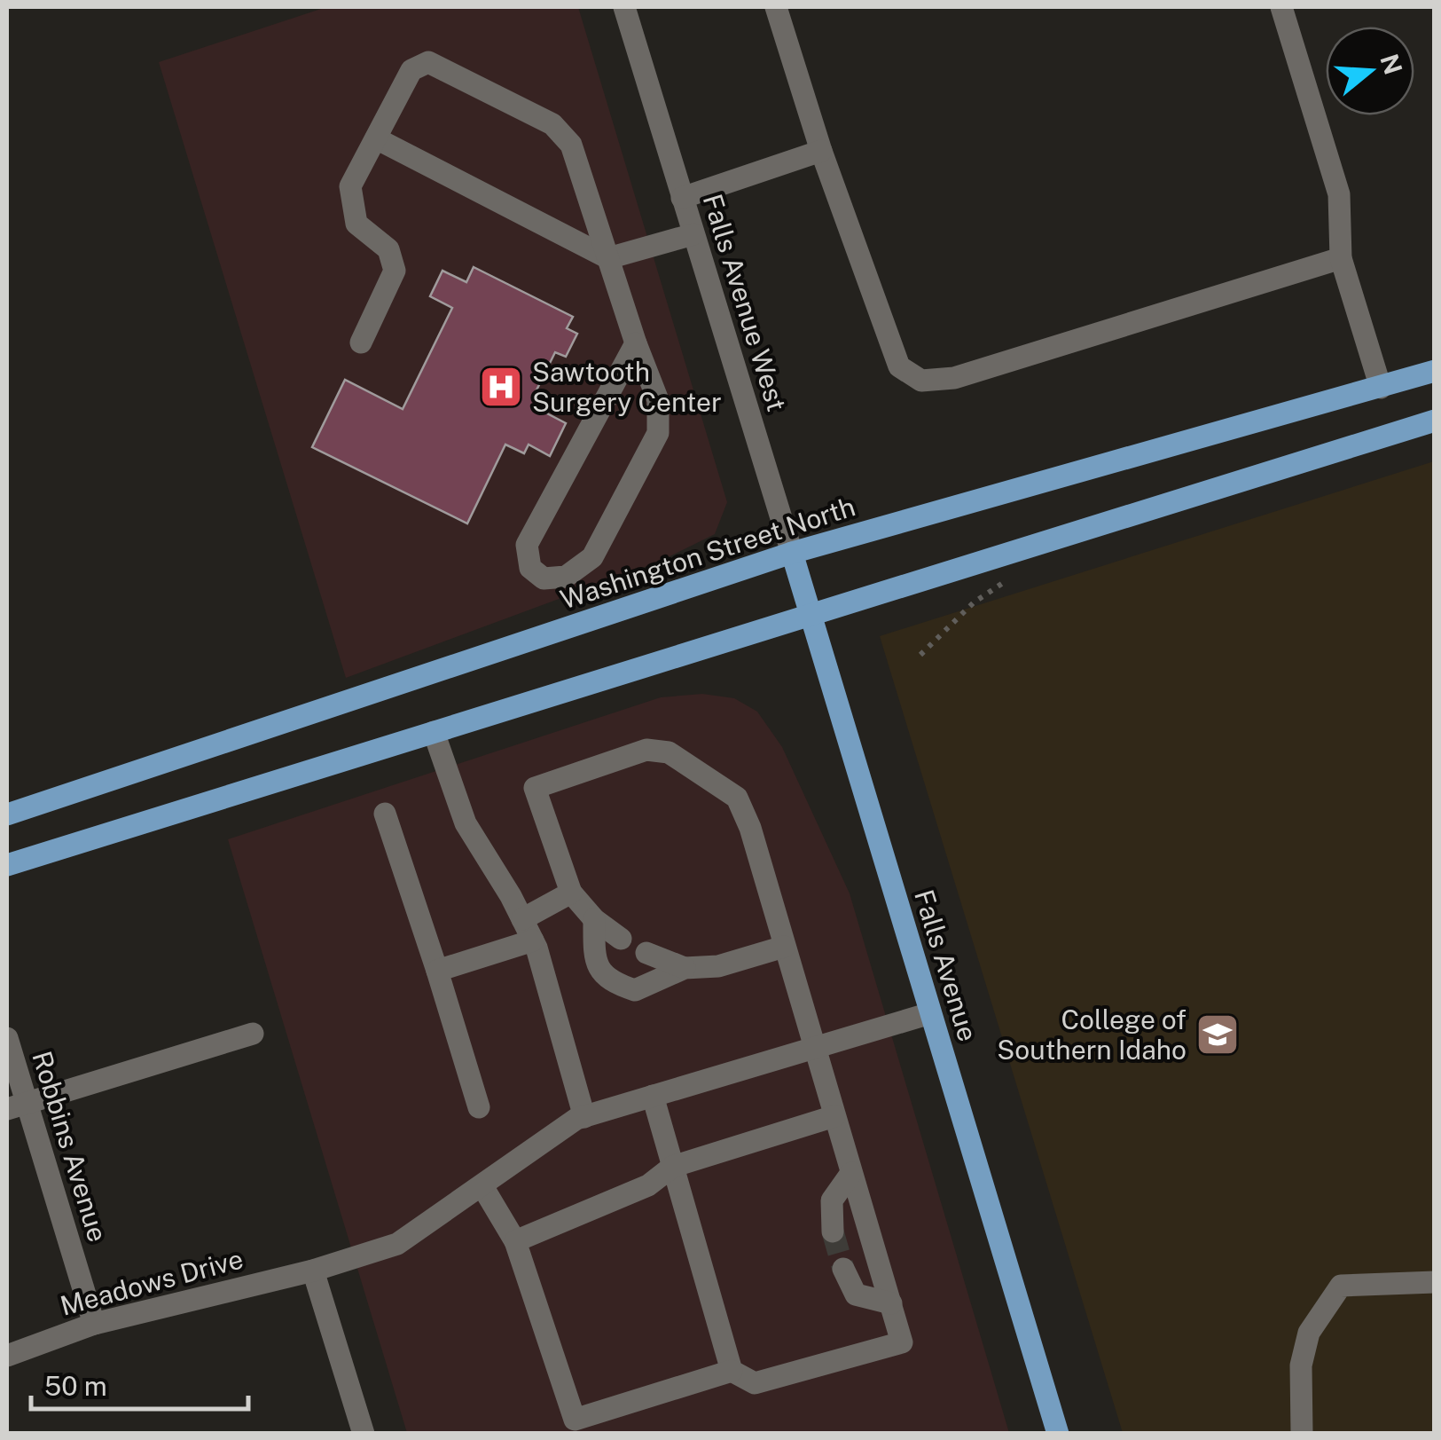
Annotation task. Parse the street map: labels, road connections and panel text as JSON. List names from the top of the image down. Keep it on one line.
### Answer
{"streets":{"main road":["Falls Avenue West","Washington Street North","Falls Avenue"],"street":["Robbins Avenue","Meadows Drive"]},"crossings":[["Falls Avenue West","Washington Street North"],["Falls Avenue West","Falls Avenue"],["Falls Avenue","Meadows Drive"],["Robbins Avenue","Meadows Drive"]],"places":{"hospital":["Sawtooth Surgery Center"],"school or university":["College of Southern Idaho"]},"scale_bar":"50 m","north":"right"}
